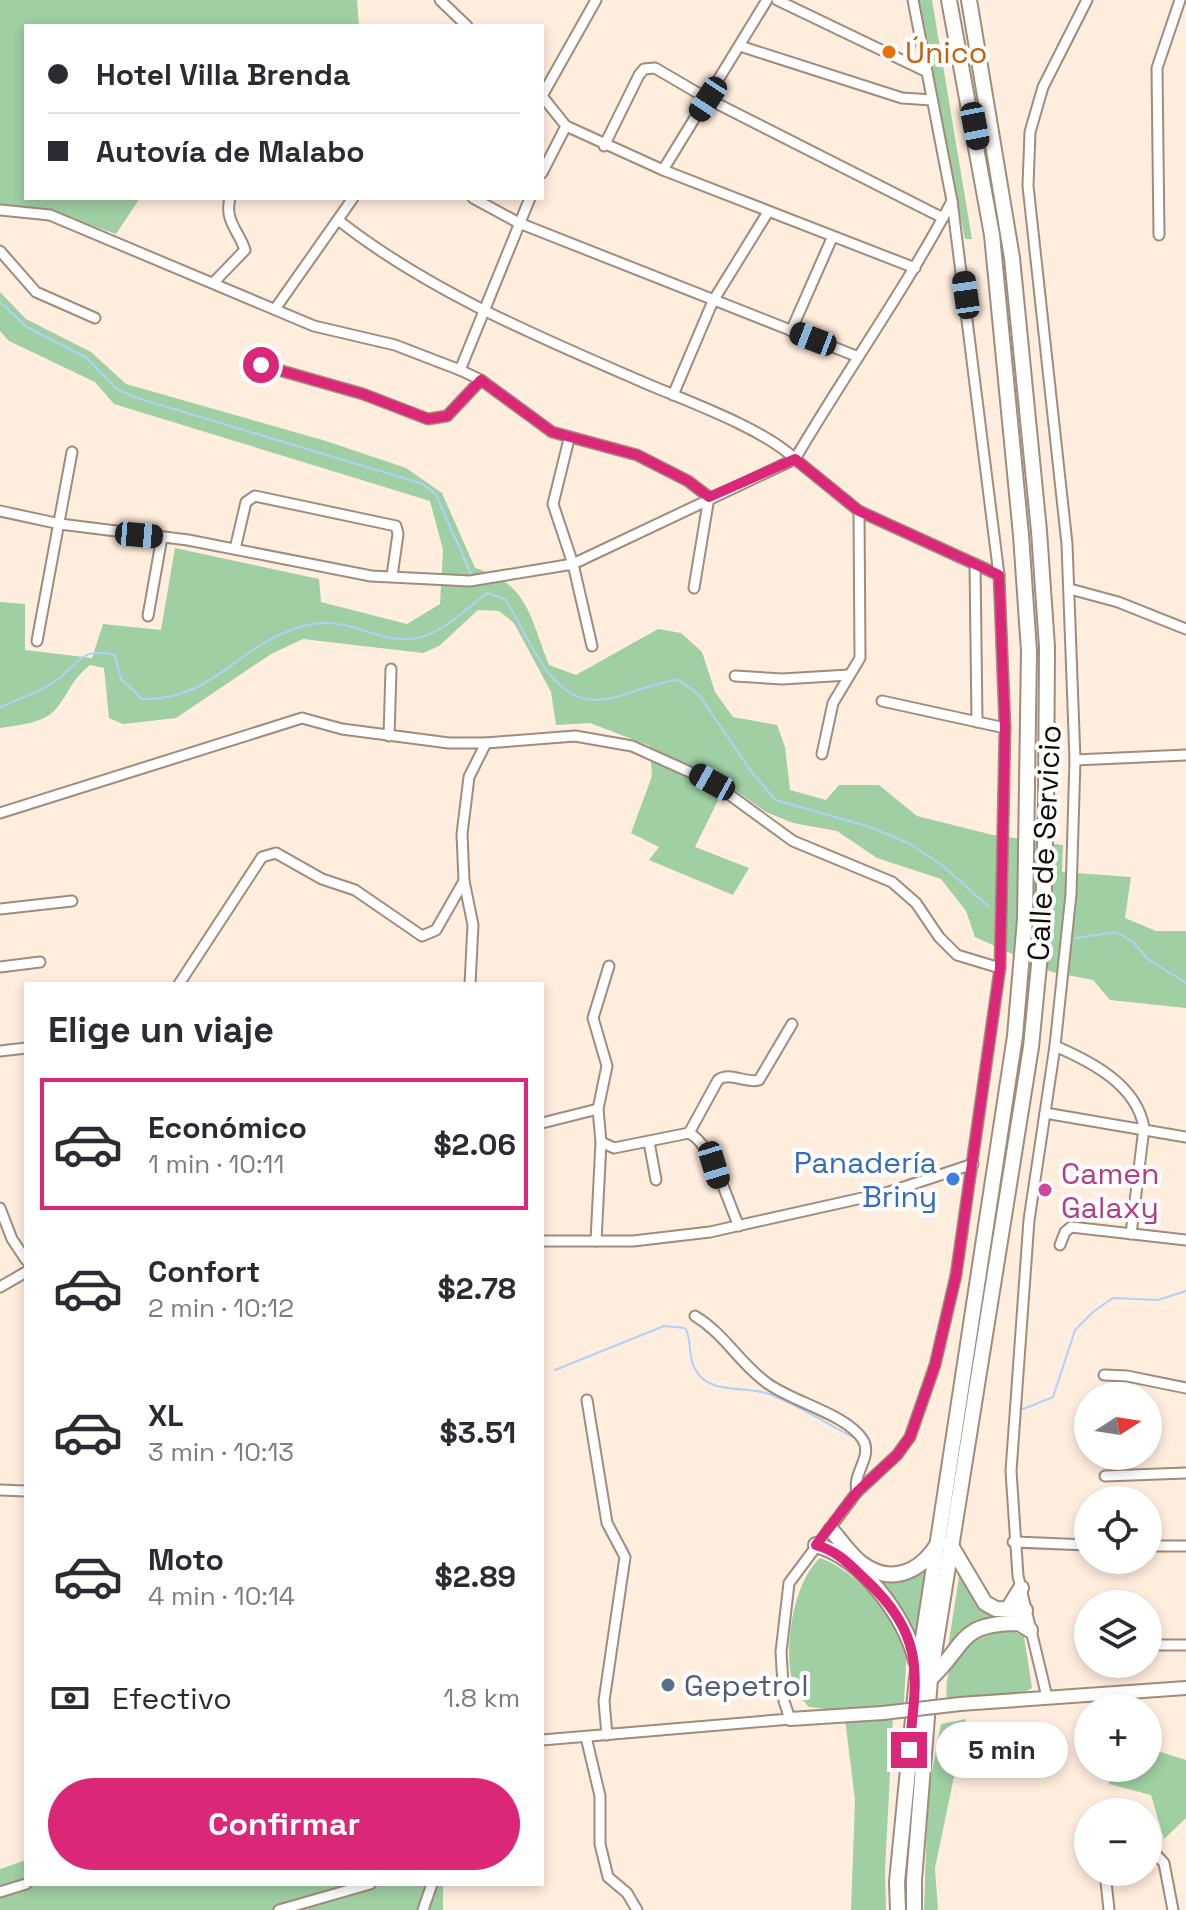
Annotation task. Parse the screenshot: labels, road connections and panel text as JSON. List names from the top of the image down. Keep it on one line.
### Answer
{"streets":{"street":["Calle de Servicio"]},"places":["Único","Panadería Briny","Camen Galaxy","Gepetrol"],"north":"right","page":{"banner":["Hotel Villa Brenda","Autovía de Malabo"],"heading":"Elige un viaje","list":[{"name":"Económico","note":"1 min · 10:11","value":"$2.06"},{"name":"Confort","note":"2 min · 10:12","value":"$2.78"},{"name":"XL","note":"3 min · 10:13","value":"$3.51"},{"name":"Moto","note":"4 min · 10:14","value":"$2.89"}],"map_buttons":["+","−"],"pay":["Efectivo","1.8 km"],"bubble":"5 min","buttons":"Confirmar"}}
